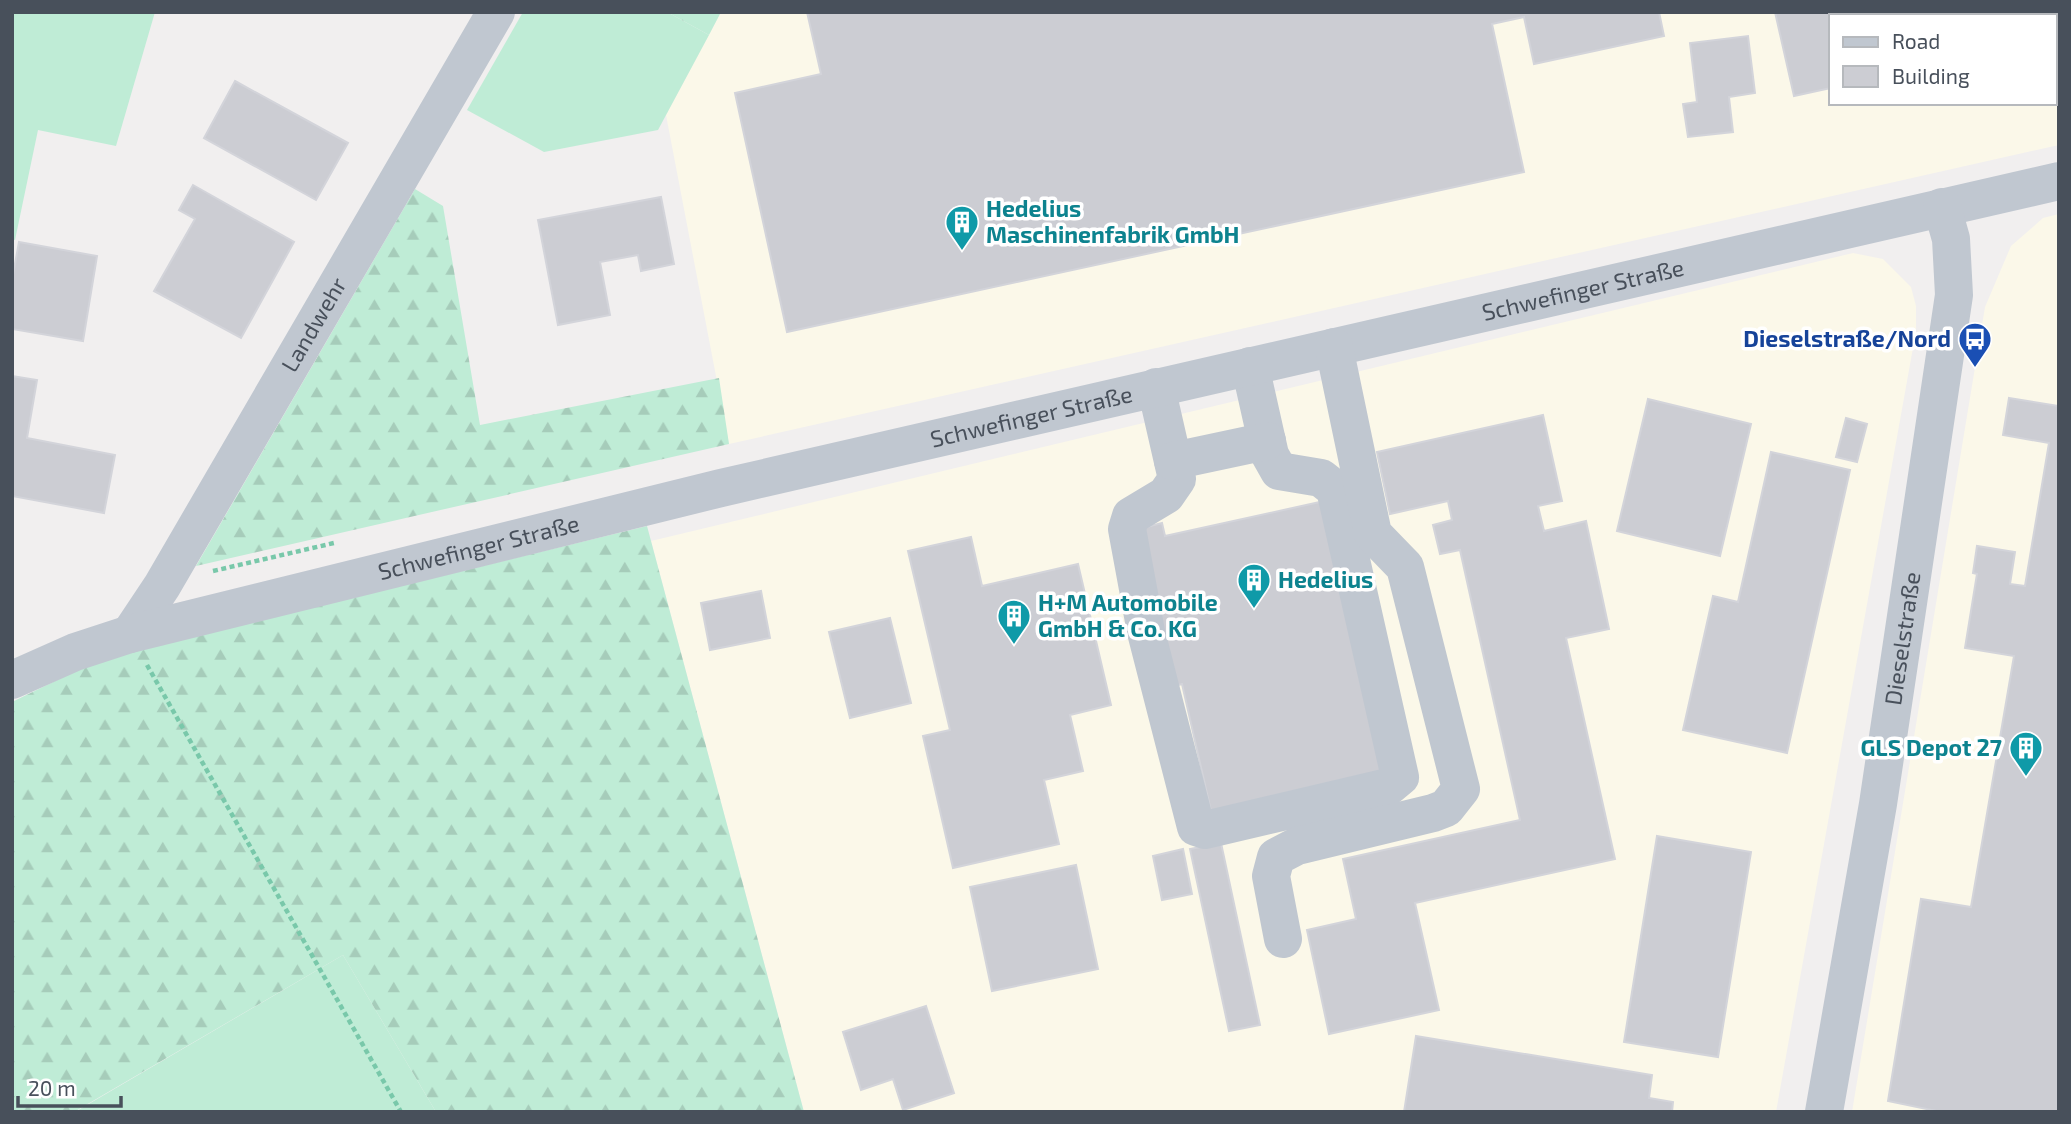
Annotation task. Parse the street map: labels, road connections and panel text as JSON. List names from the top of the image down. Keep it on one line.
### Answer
{"streets":{"street":["Schwefinger Straße","Landwehr","Dieselstraße"]},"crossings":[["Schwefinger Straße","Landwehr"],["Schwefinger Straße","Dieselstraße"]],"places":{"building":["Hedelius Maschinenfabrik GmbH","Hedelius","H+M Automobile GmbH & Co. KG","GLS Depot 27"],"bus stop":["Dieselstraße/Nord"]},"legend":["Road","Building"],"scale_bar":"20 m"}
